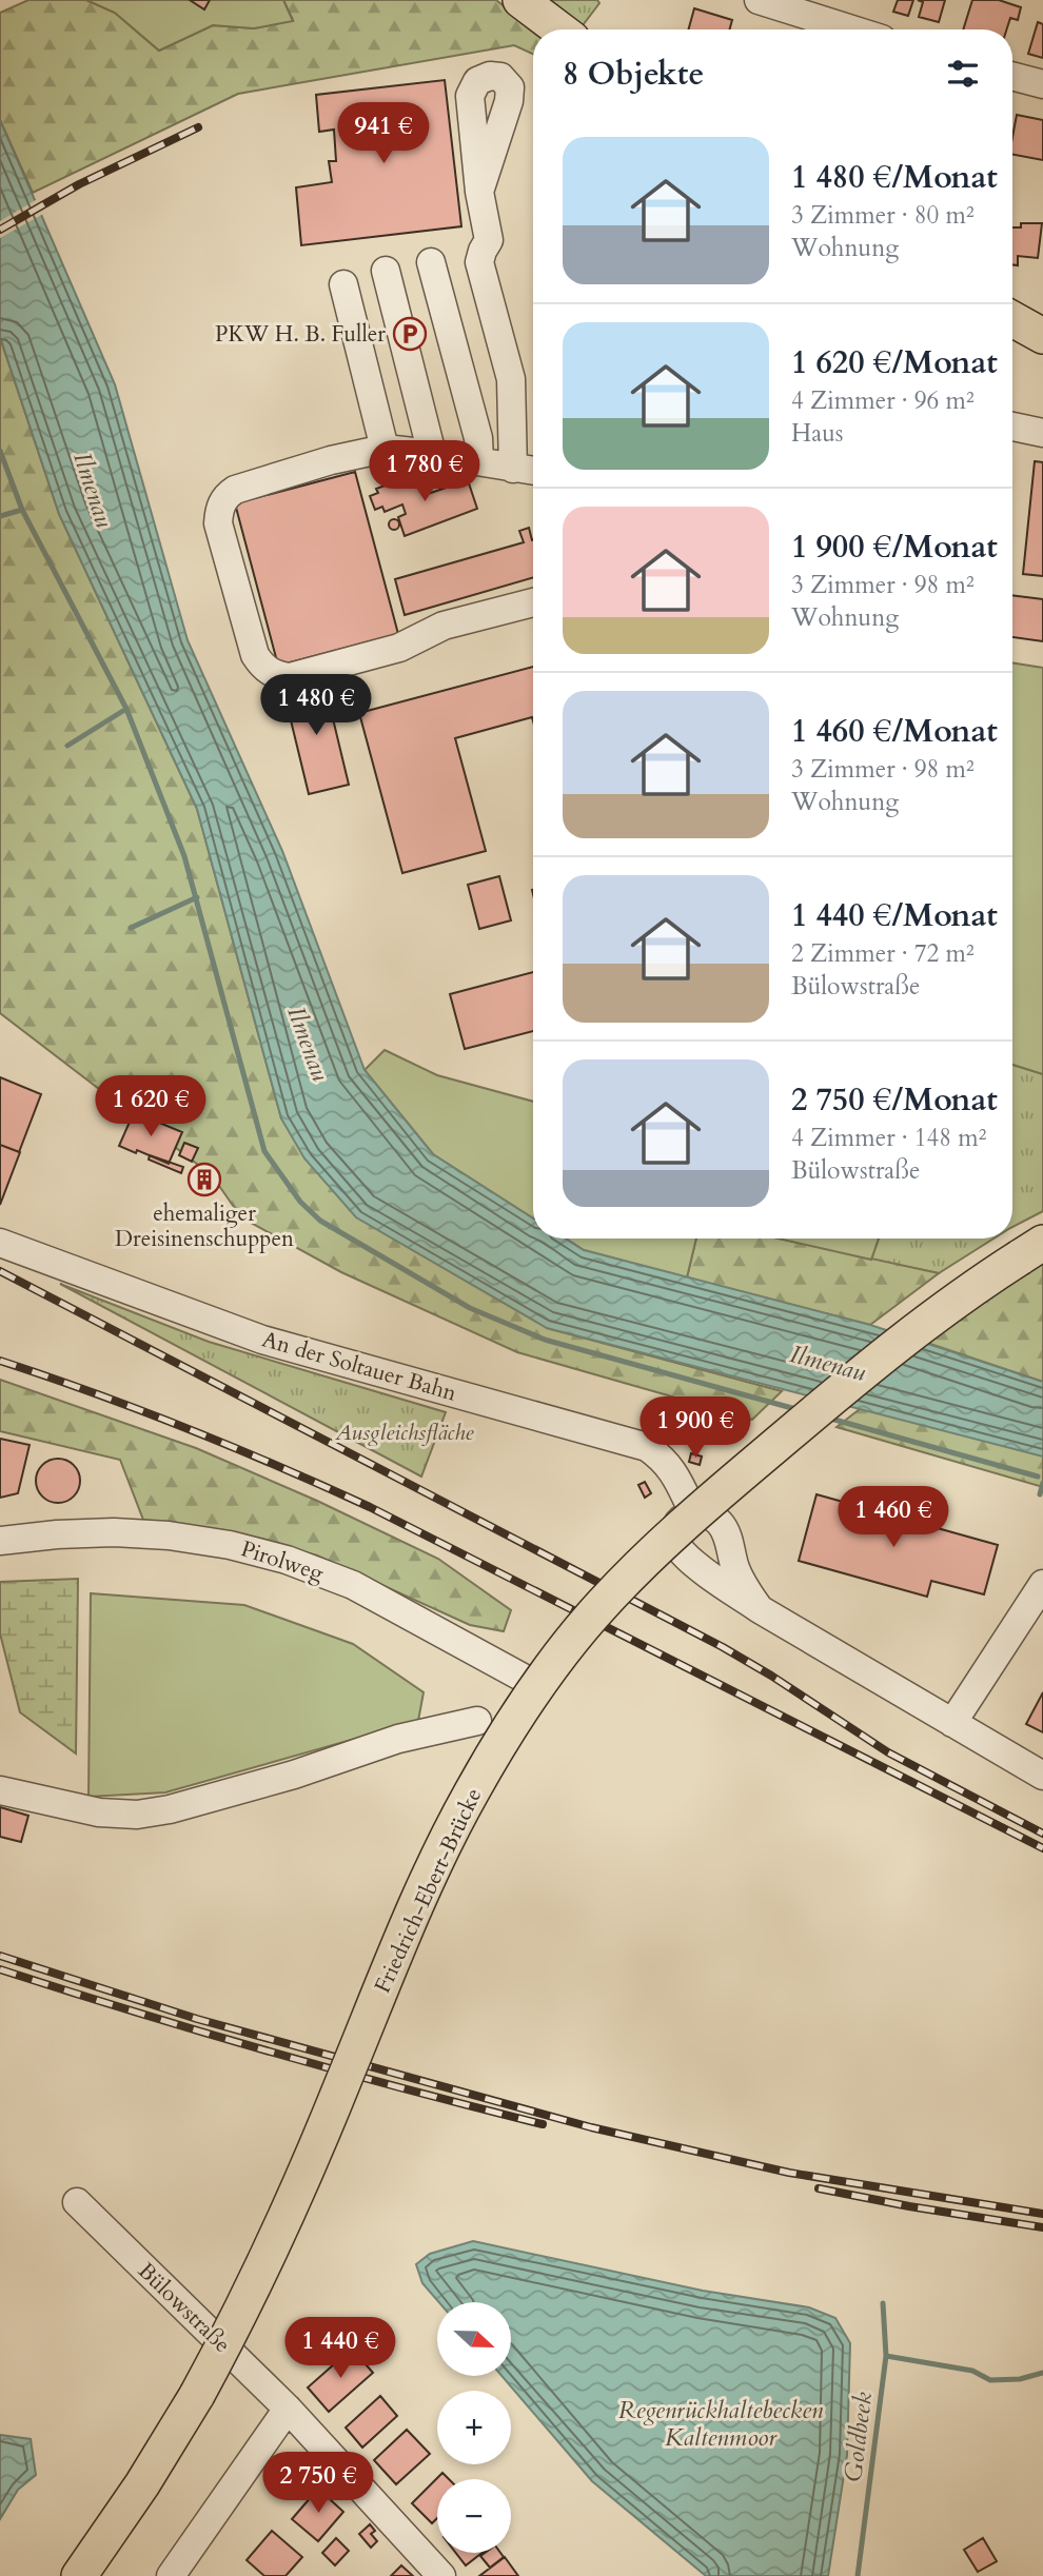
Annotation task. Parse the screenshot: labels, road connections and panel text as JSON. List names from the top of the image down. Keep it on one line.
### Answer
{"streets":{"main road":["Friedrich-Ebert-Brücke"],"street":["An der Soltauer Bahn","Pirolweg","Bülowstraße"]},"crossings":[["Pirolweg","Friedrich-Ebert-Brücke"]],"water":["Ilmenau","Regenrückhaltebecken Kaltenmoor","Goldbeek"],"parks":["Ausgleichsfläche"],"places":{"parking":["PKW H. B. Fuller"],"building":["ehemaliger Dreisinenschuppen"]},"north":"right","page":{"heading":"8 Objekte","price":["941 €","1 780 €","1 480 €","1 620 €","1 900 €","1 460 €","1 440 €","2 750 €"],"list":[{"name":"1 480 €/Monat","note":"3 Zimmer · 80 m² · Wohnung"},{"name":"1 620 €/Monat","note":"4 Zimmer · 96 m² · Haus"},{"name":"1 900 €/Monat","note":"3 Zimmer · 98 m² · Wohnung"},{"name":"1 460 €/Monat","note":"3 Zimmer · 98 m² · Wohnung"},{"name":"1 440 €/Monat","note":"2 Zimmer · 72 m² · Bülowstraße"},{"name":"2 750 €/Monat","note":"4 Zimmer · 148 m² · Bülowstraße"}],"map_buttons":["+","−"]}}
